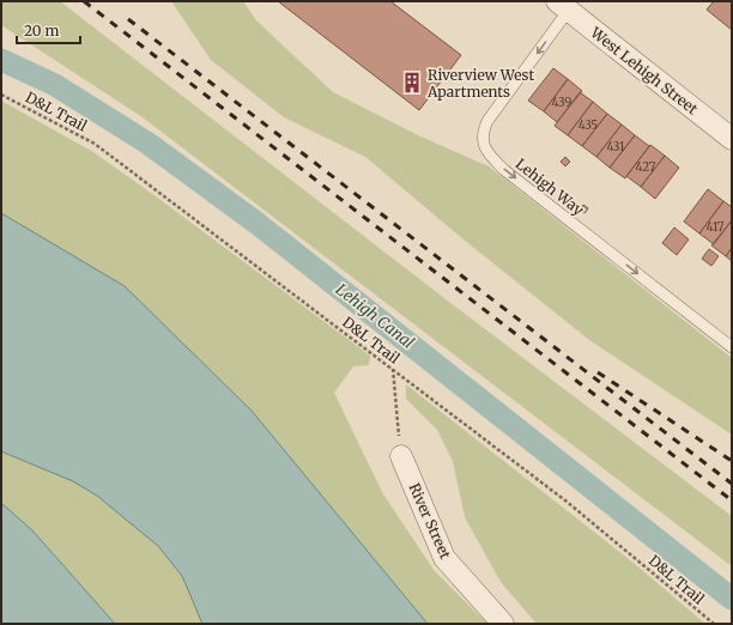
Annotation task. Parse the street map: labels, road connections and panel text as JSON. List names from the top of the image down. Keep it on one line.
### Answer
{"streets":{"street":["West Lehigh Street","River Street"],"lane":["Lehigh Way"],"path":["D&L Trail"]},"crossings":[["West Lehigh Street","Lehigh Way"]],"water":["Lehigh Canal"],"places":{"building":["Riverview West Apartments"]},"house_numbers":["439","435","431","427","417"],"scale_bar":"20 m"}
